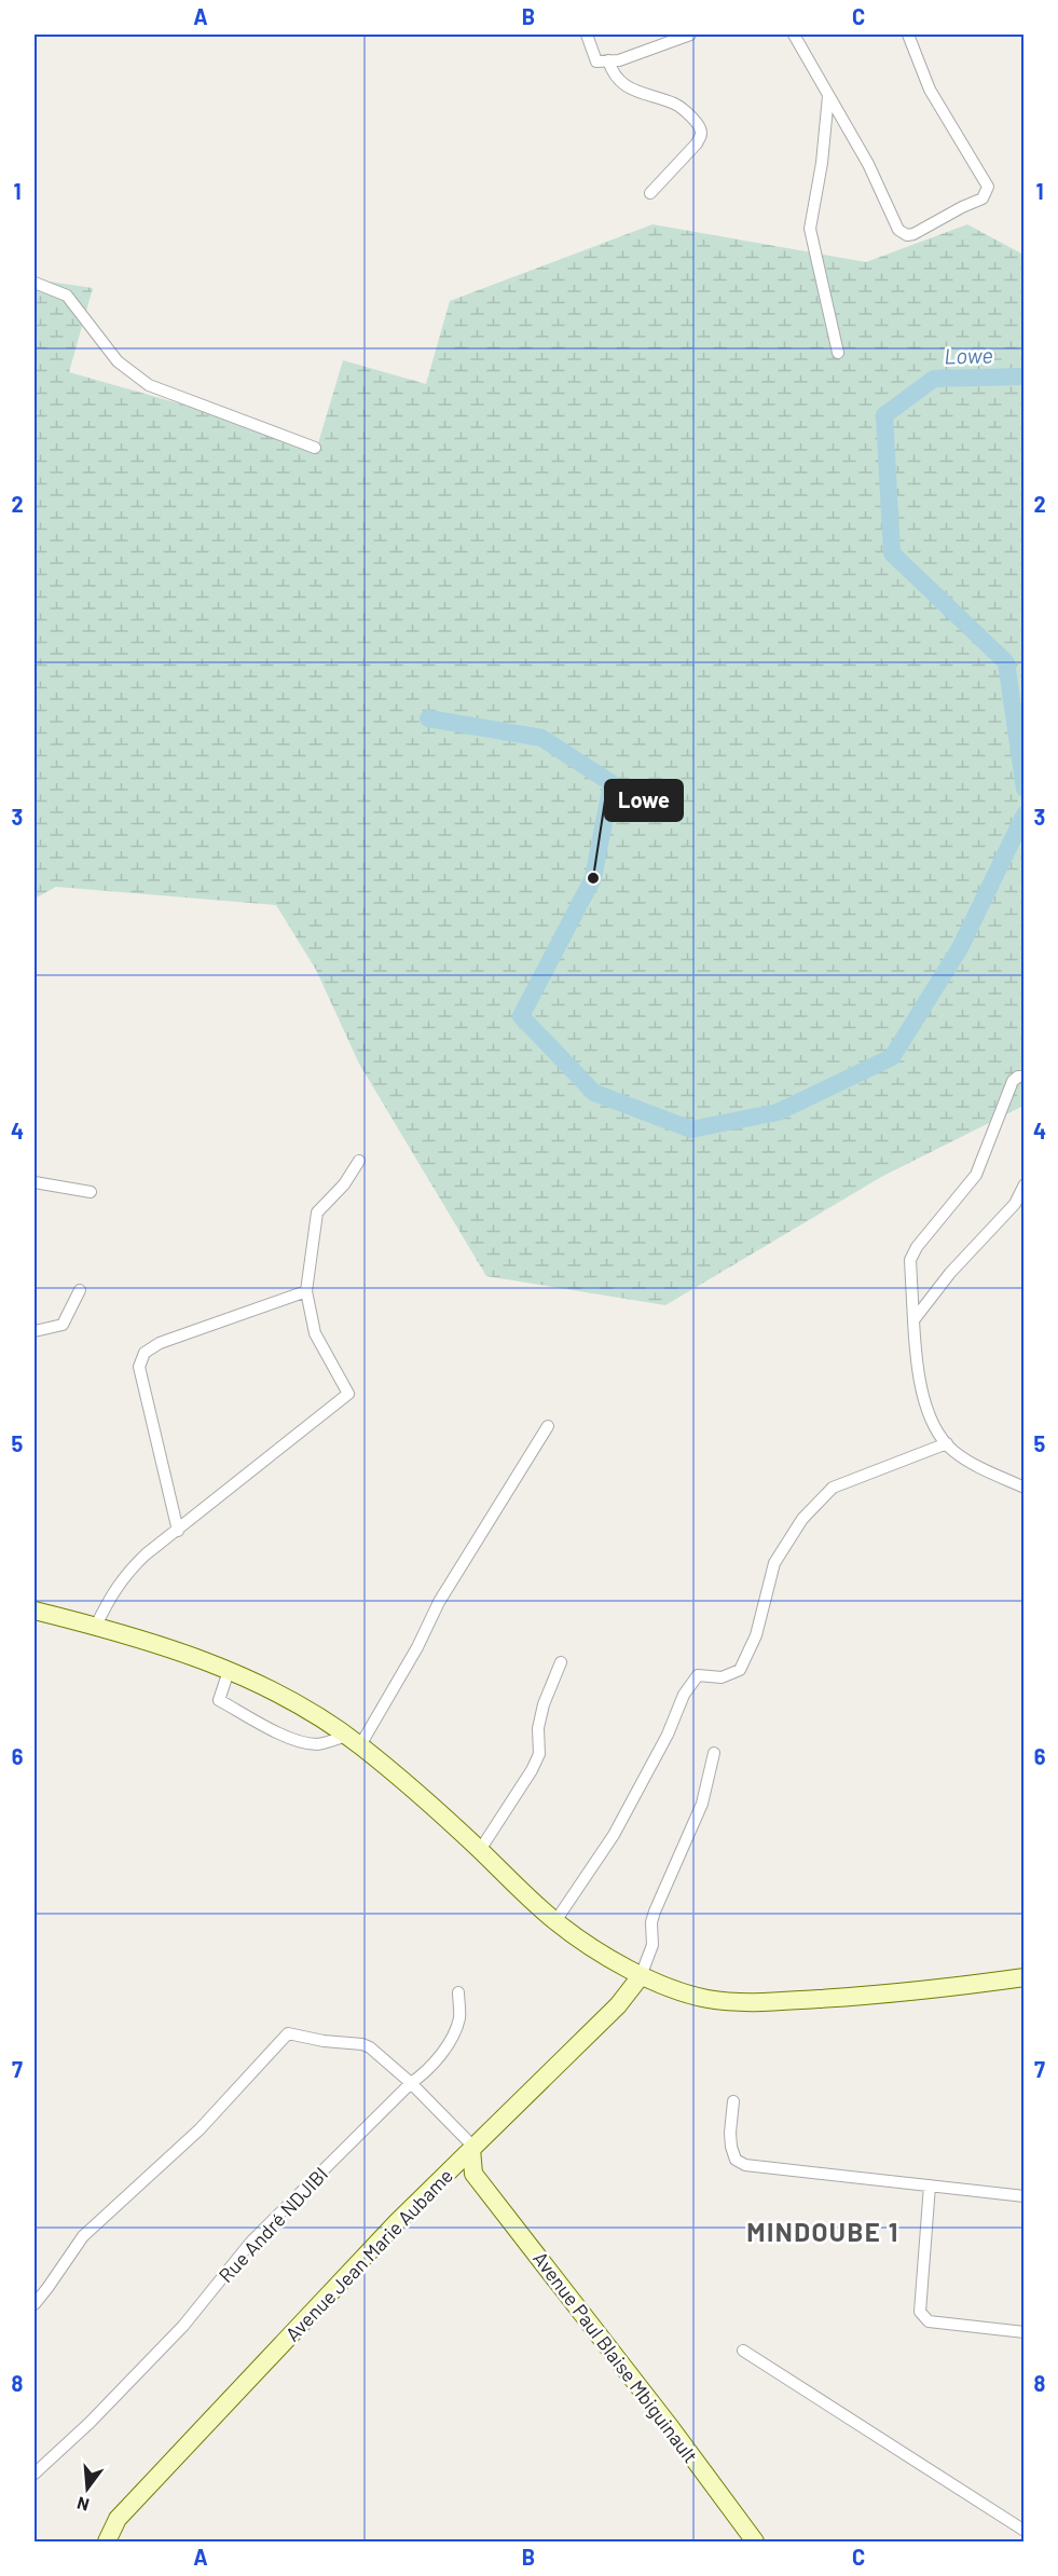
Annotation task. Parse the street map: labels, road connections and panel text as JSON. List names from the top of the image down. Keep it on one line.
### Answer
{"streets":{"street":["Rue André NDJIBI","Avenue Jean Marie Aubame","Avenue Paul Blaise Mbiguinault"]},"districts":["MINDOUBE 1"],"water":["Lowe"],"places":["Lowe"],"north":"bottom","grid":{"columns":["A","B","C"],"rows":["1","2","3","4","5","6","7","8"]}}
